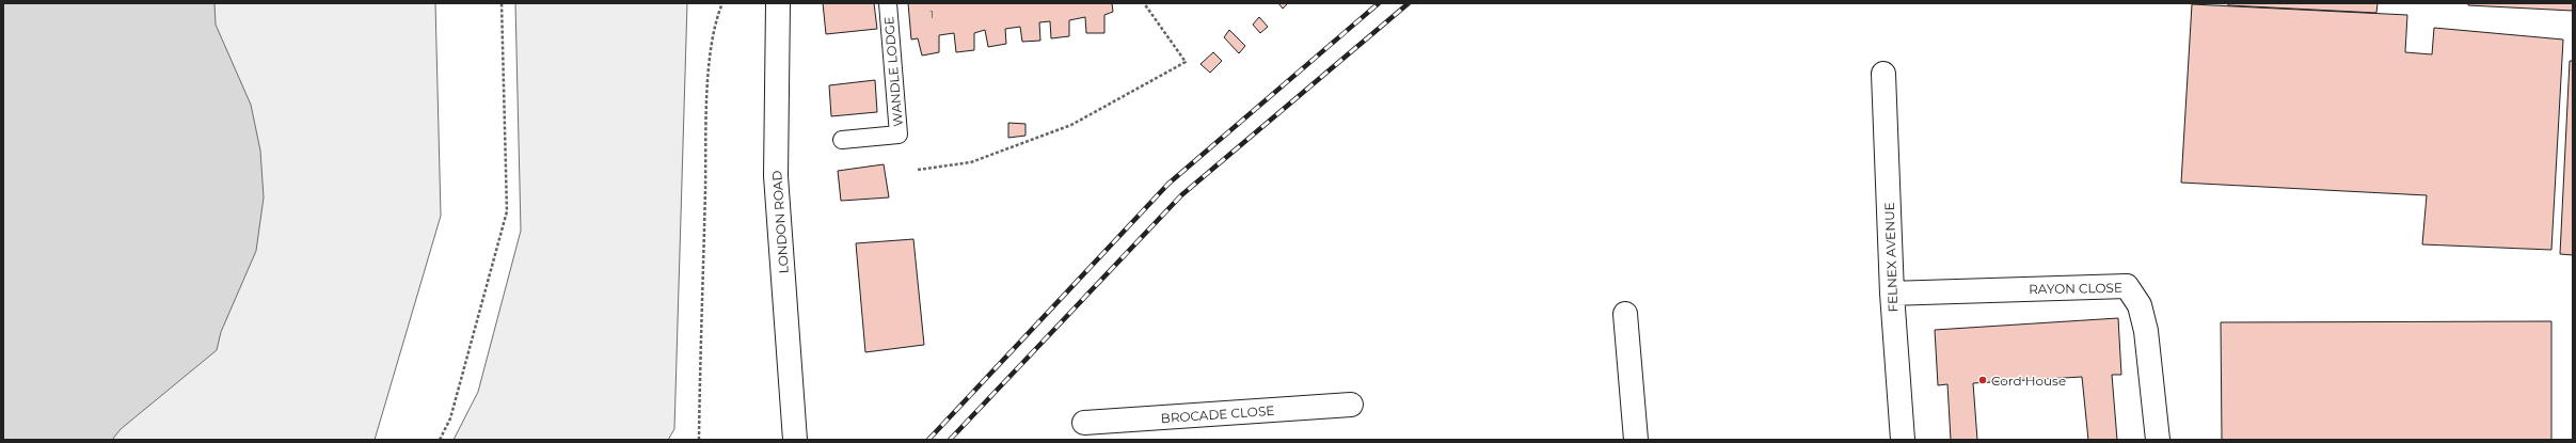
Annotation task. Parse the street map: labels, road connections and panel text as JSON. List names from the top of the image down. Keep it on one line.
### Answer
{"streets":{"street":["LONDON ROAD","FELNEX AVENUE","RAYON CLOSE","BROCADE CLOSE"],"lane":["WANDLE LODGE"]},"crossings":[["FELNEX AVENUE","RAYON CLOSE"]],"places":["Cord House"],"house_numbers":["1"]}
